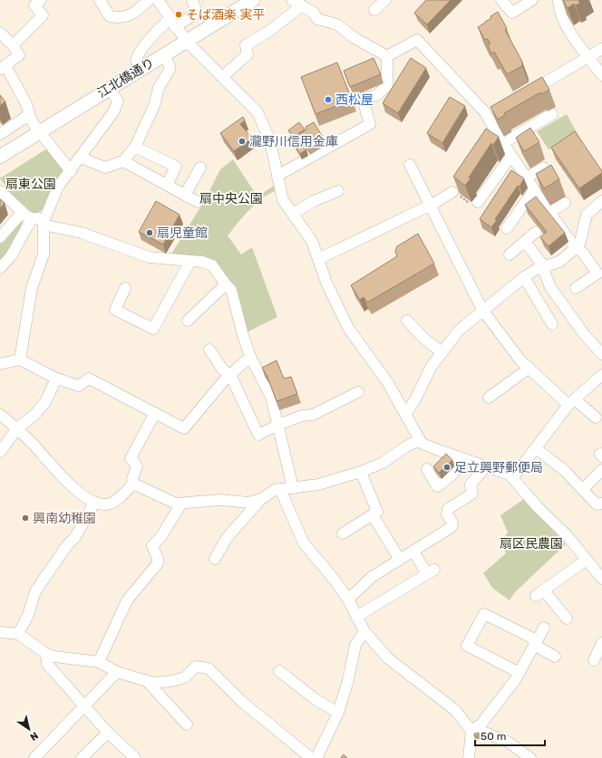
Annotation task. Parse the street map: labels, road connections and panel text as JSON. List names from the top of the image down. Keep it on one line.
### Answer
{"streets":{"main road":["江北橋通り"]},"parks":["扇東公園","扇中央公園","扇区民農園"],"places":["そば酒楽 実平","西松屋","瀧野川信用金庫","扇児童館","足立興野郵便局","興南幼稚園"],"scale_bar":"50 m","north":"bottom right"}
